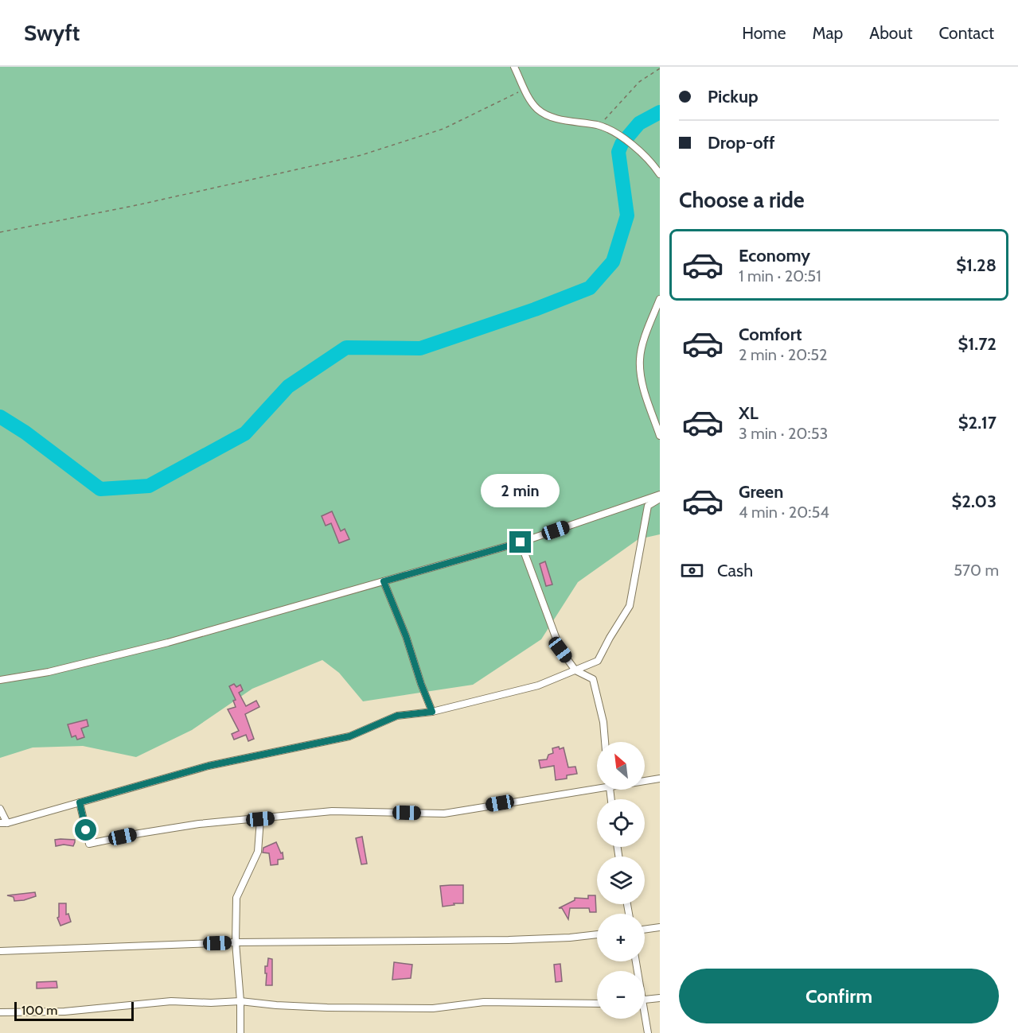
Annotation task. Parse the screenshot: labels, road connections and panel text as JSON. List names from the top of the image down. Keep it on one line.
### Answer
{"scale_bar":"100 m","north":"top left","page":{"header":"Swyft","nav":["Home","Map","About","Contact"],"banner":["Pickup","Drop-off"],"heading":"Choose a ride","list":[{"name":"Economy","note":"1 min · 20:51","value":"$1.28"},{"name":"Comfort","note":"2 min · 20:52","value":"$1.72"},{"name":"XL","note":"3 min · 20:53","value":"$2.17"},{"name":"Green","note":"4 min · 20:54","value":"$2.03"}],"bubble":"2 min","pay":["Cash","570 m"],"map_buttons":["+","−"],"buttons":"Confirm","scale":"100 m"}}
